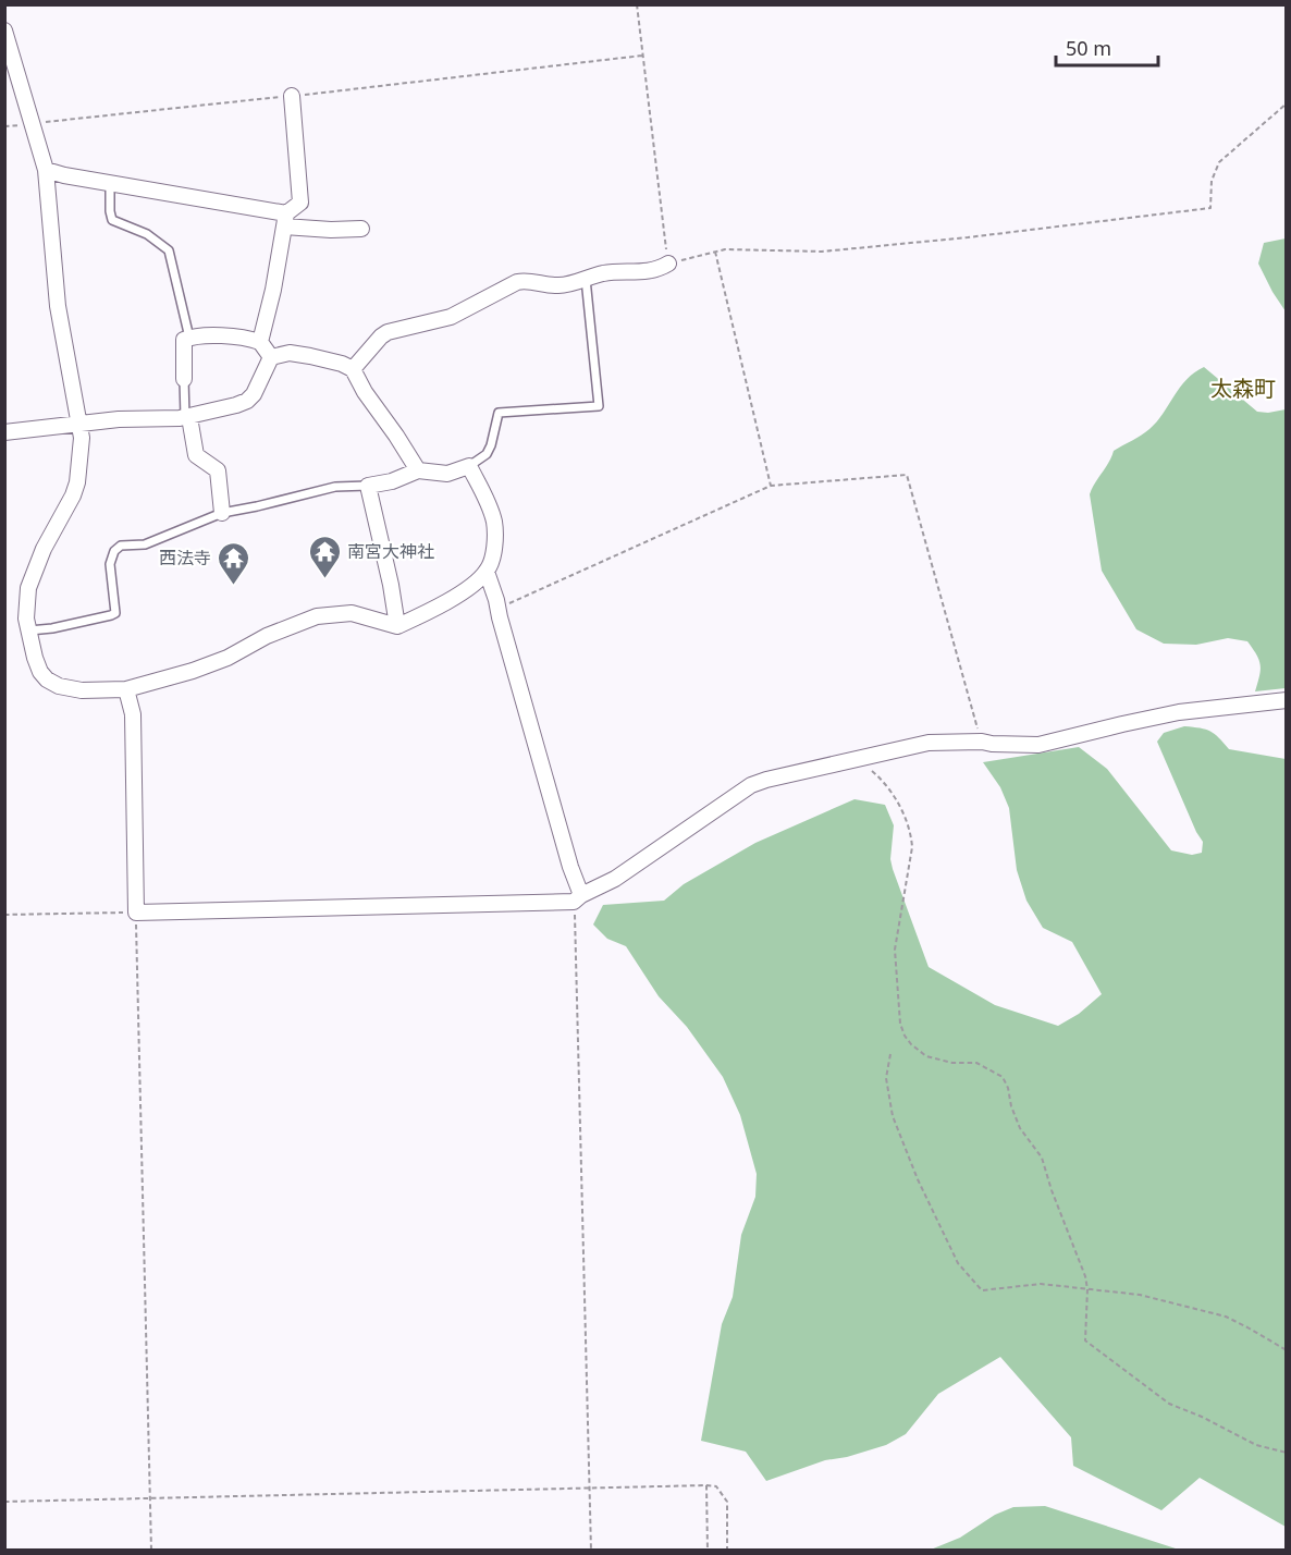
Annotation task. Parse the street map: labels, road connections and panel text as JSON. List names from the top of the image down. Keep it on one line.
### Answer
{"districts":["太森町"],"places":{"temple":["南宮大神社","西法寺"]},"scale_bar":"50 m"}
